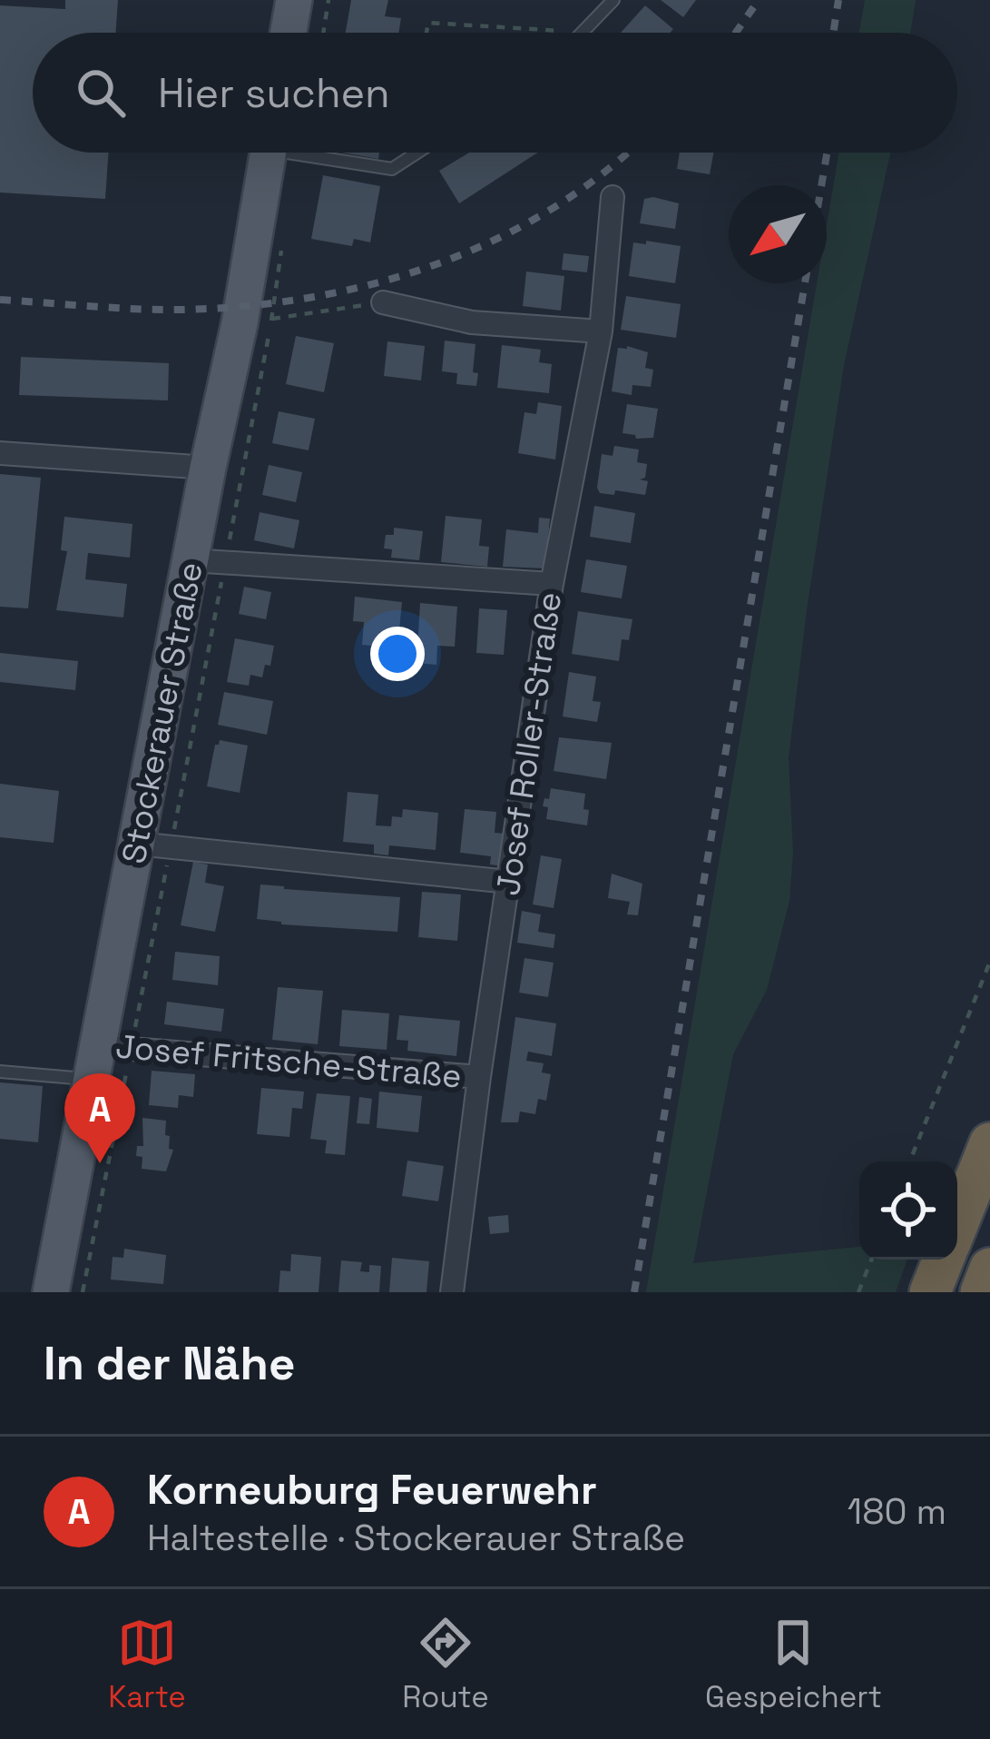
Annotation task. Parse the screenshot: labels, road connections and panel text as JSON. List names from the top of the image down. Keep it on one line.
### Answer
{"streets":{"main road":["Stockerauer Straße"],"street":["Josef Roller-Straße","Josef Fritsche-Straße"]},"crossings":[["Stockerauer Straße","Josef Fritsche-Straße"],["Josef Roller-Straße","Josef Fritsche-Straße"]],"north":"bottom left","page":{"search":"Hier suchen","pins":"A","heading":"In der Nähe","list":[{"mark":"A","name":"Korneuburg Feuerwehr","note":"Haltestelle · Stockerauer Straße","value":"180 m"}],"nav":["Karte","Route","Gespeichert"]}}
